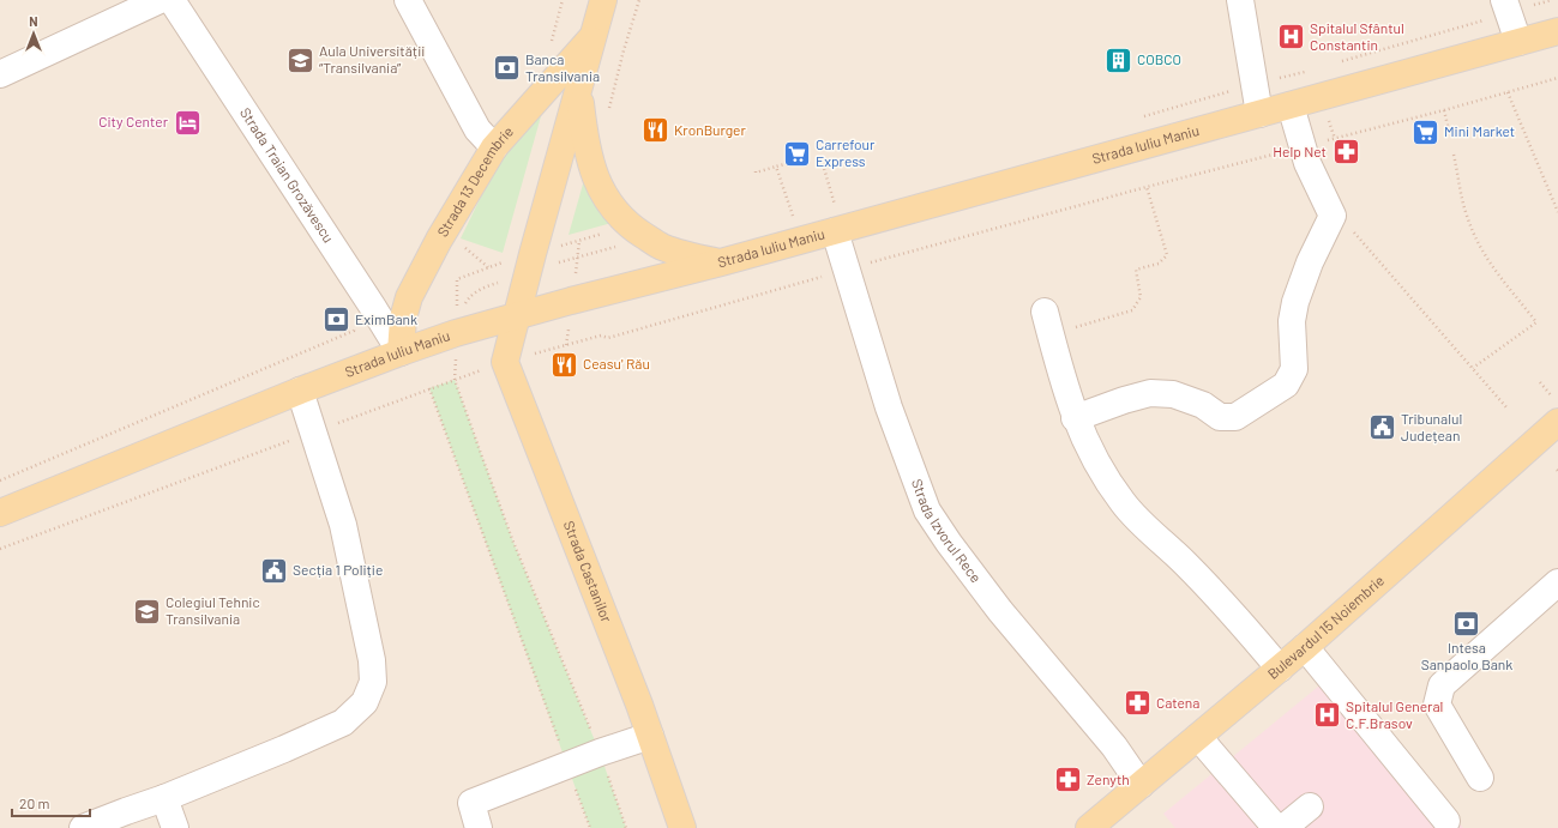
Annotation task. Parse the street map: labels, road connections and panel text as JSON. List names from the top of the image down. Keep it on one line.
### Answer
{"streets":{"main road":["Strada Iuliu Maniu","Strada 13 Decembrie","Strada Castanilor","Bulevardul 15 Noiembrie"],"street":["Strada Traian Grozăvescu","Strada Izvorul Rece"]},"crossings":[["Strada Iuliu Maniu","Strada Traian Grozăvescu"],["Strada Iuliu Maniu","Strada 13 Decembrie"],["Strada Iuliu Maniu","Strada Izvorul Rece"],["Strada Traian Grozăvescu","Strada 13 Decembrie"],["Strada Izvorul Rece","Bulevardul 15 Noiembrie"]],"places":{"hospital":["Spitalul Sfântul Constantin","Spitalul General C.F.Brasov"],"school or university":["Aula Universității “Transilvania”","Colegiul Tehnic Transilvania"],"building":["COBCO"],"bank":["Banca Transilvania","EximBank","Intesa Sanpaolo Bank"],"hotel":["City Center"],"restaurant":["KronBurger","Ceasu' Rău"],"supermarket":["Mini Market","Carrefour Express"],"pharmacy":["Help Net","Catena","Zenyth"],"public building":["Tribunalul Județean","Secția 1 Poliție"]},"scale_bar":"20 m","north":"top"}
